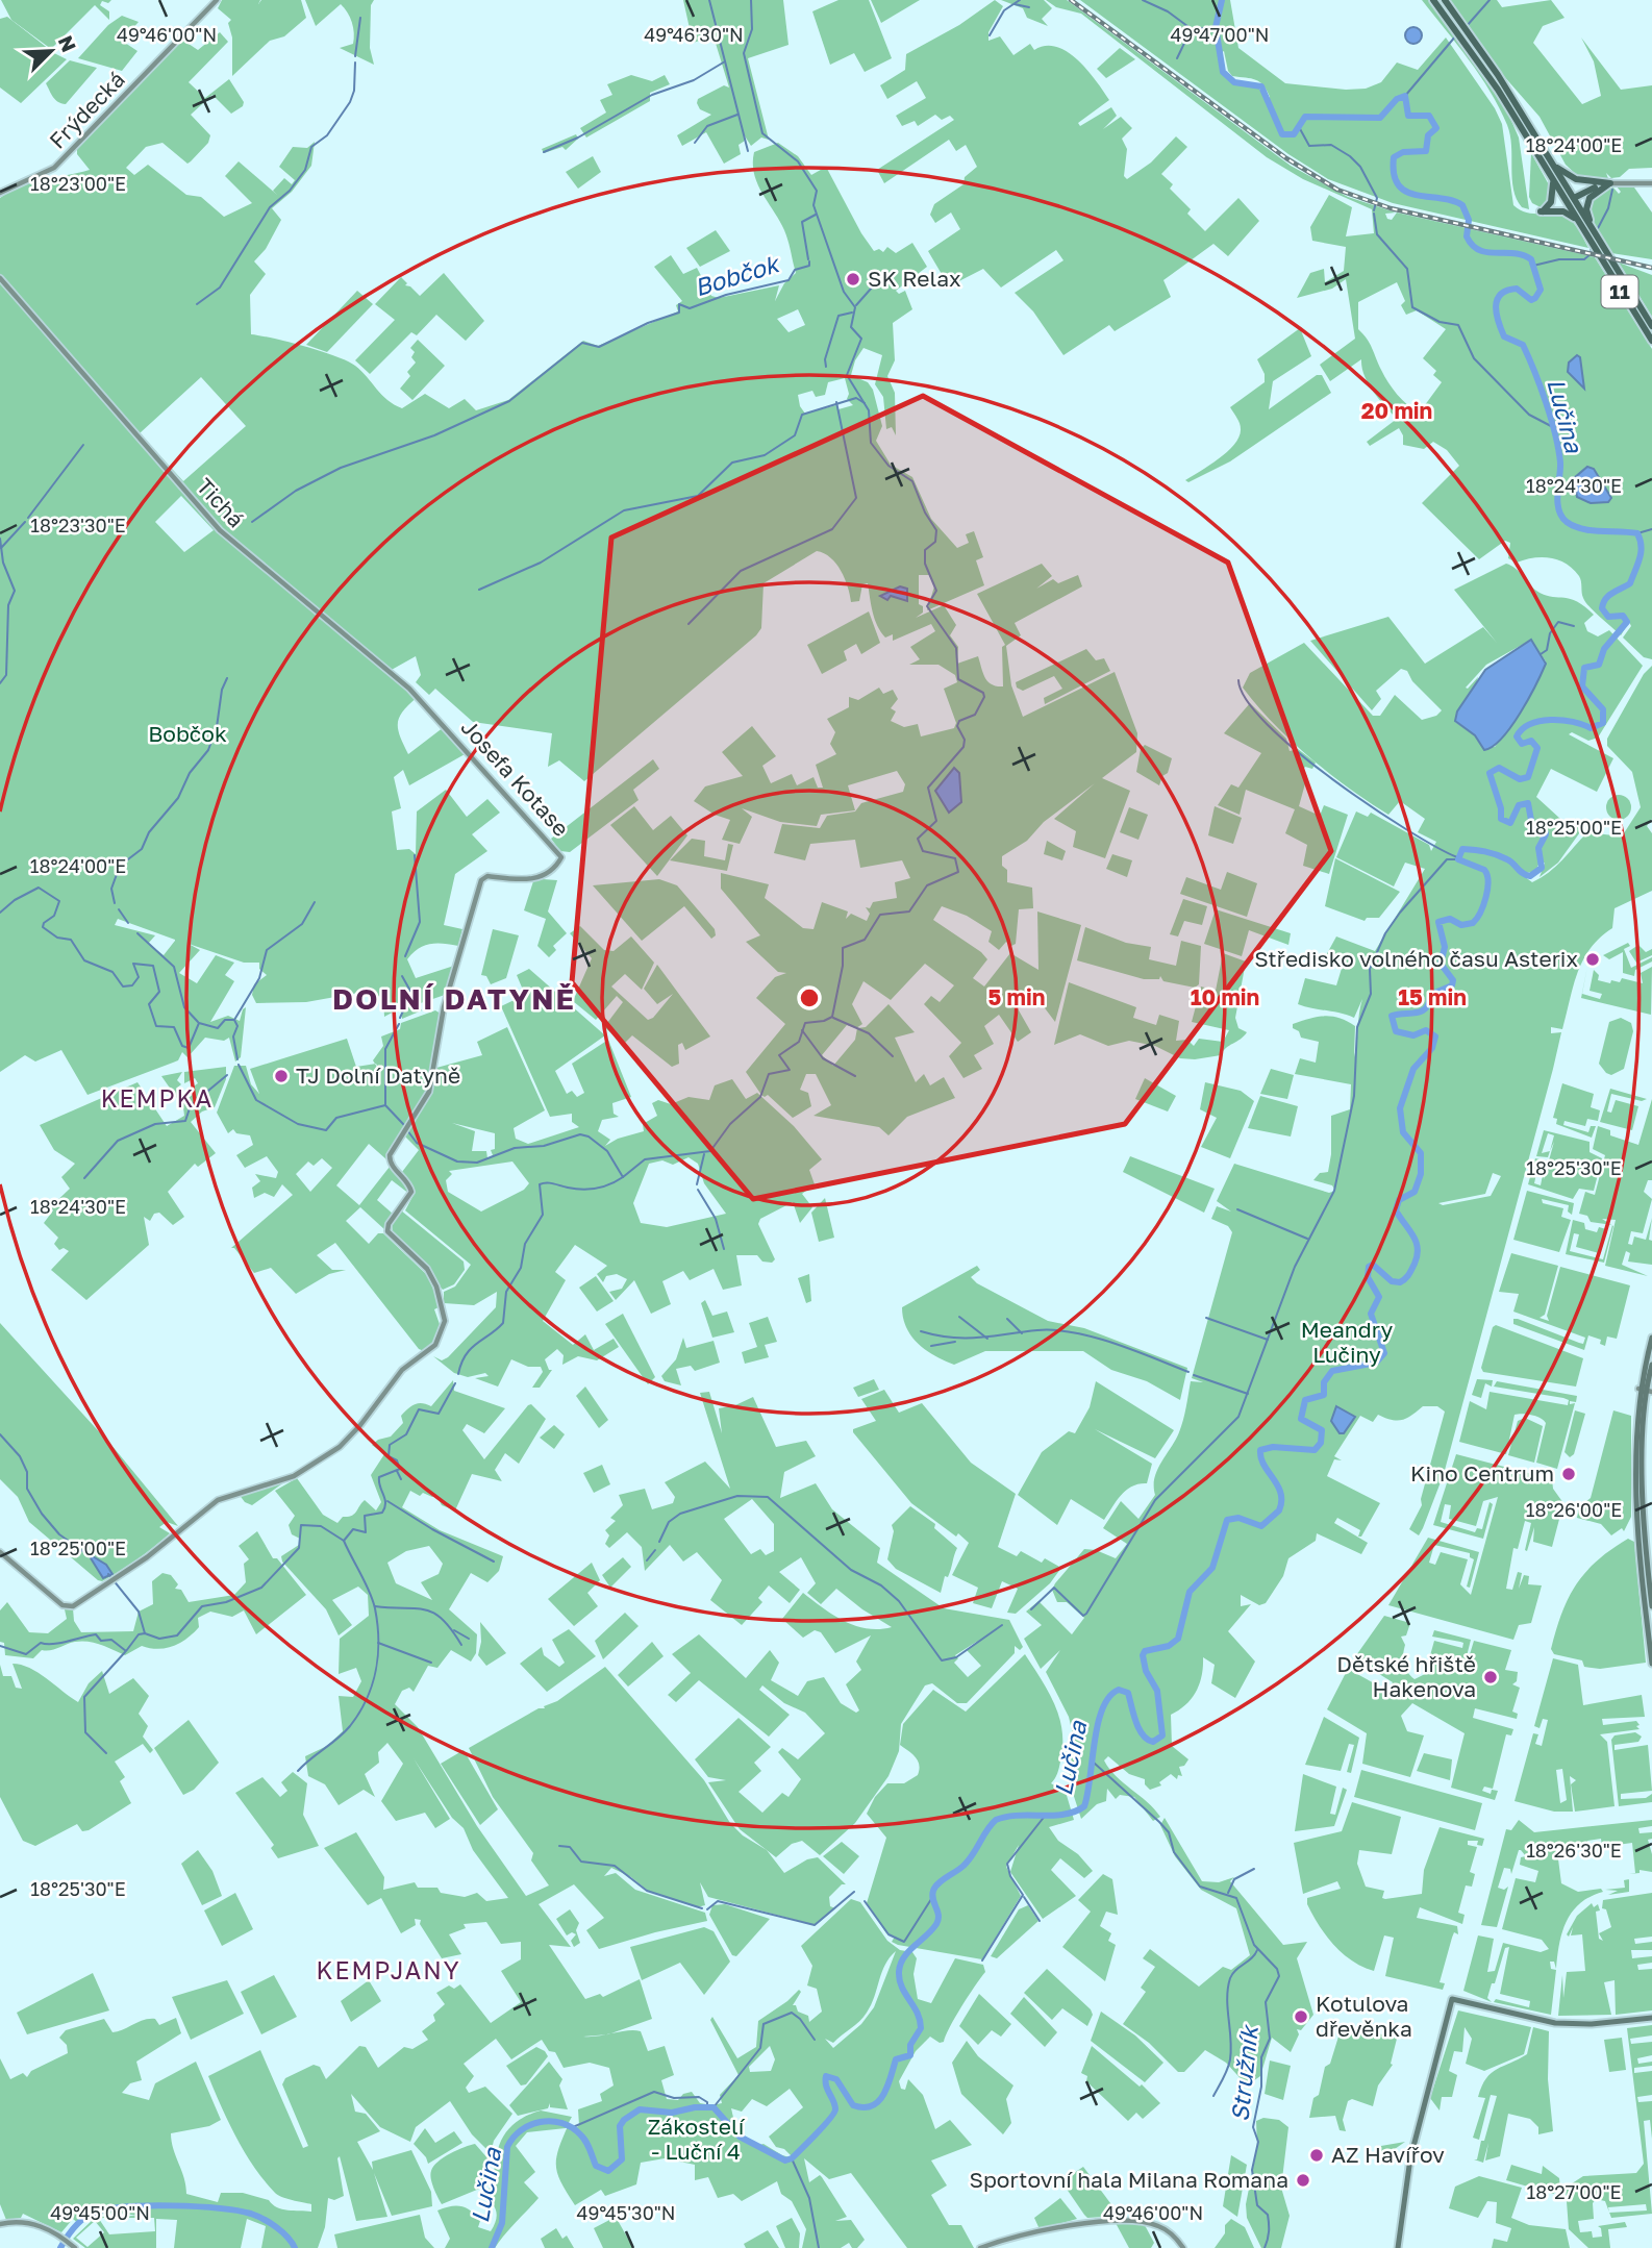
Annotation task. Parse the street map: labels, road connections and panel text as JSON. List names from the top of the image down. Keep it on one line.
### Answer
{"streets":{"highway":["11"],"street":["Frýdecká","Tichá","Josefa Kotase"]},"crossings":[["Tichá","Josefa Kotase"]],"districts":["DOLNÍ DATYNĚ","KEMPKA","KEMPJANY"],"water":["Bobčok","Lučina","Stružník"],"parks":["Bobčok","Meandry Lučiny","Zákostelí - Luční 4"],"places":["SK Relax","Středisko volného času Asterix","TJ Dolní Datyně","Kino Centrum","Dětské hřiště Hakenova","Kotulova dřevěnka","AZ Havířov","Sportovní hala Milana Romana"],"north":"top right","coordinates":["49°46'00\"N","49°46'30\"N","49°47'00\"N","18°24'00\"E","18°23'00\"E","18°24'30\"E","18°23'30\"E","18°25'00\"E","18°25'30\"E","18°26'00\"E","18°26'30\"E","18°27'00\"E","49°45'00\"N","49°45'30\"N"],"rings":["20 min","5 min","10 min","15 min"]}
